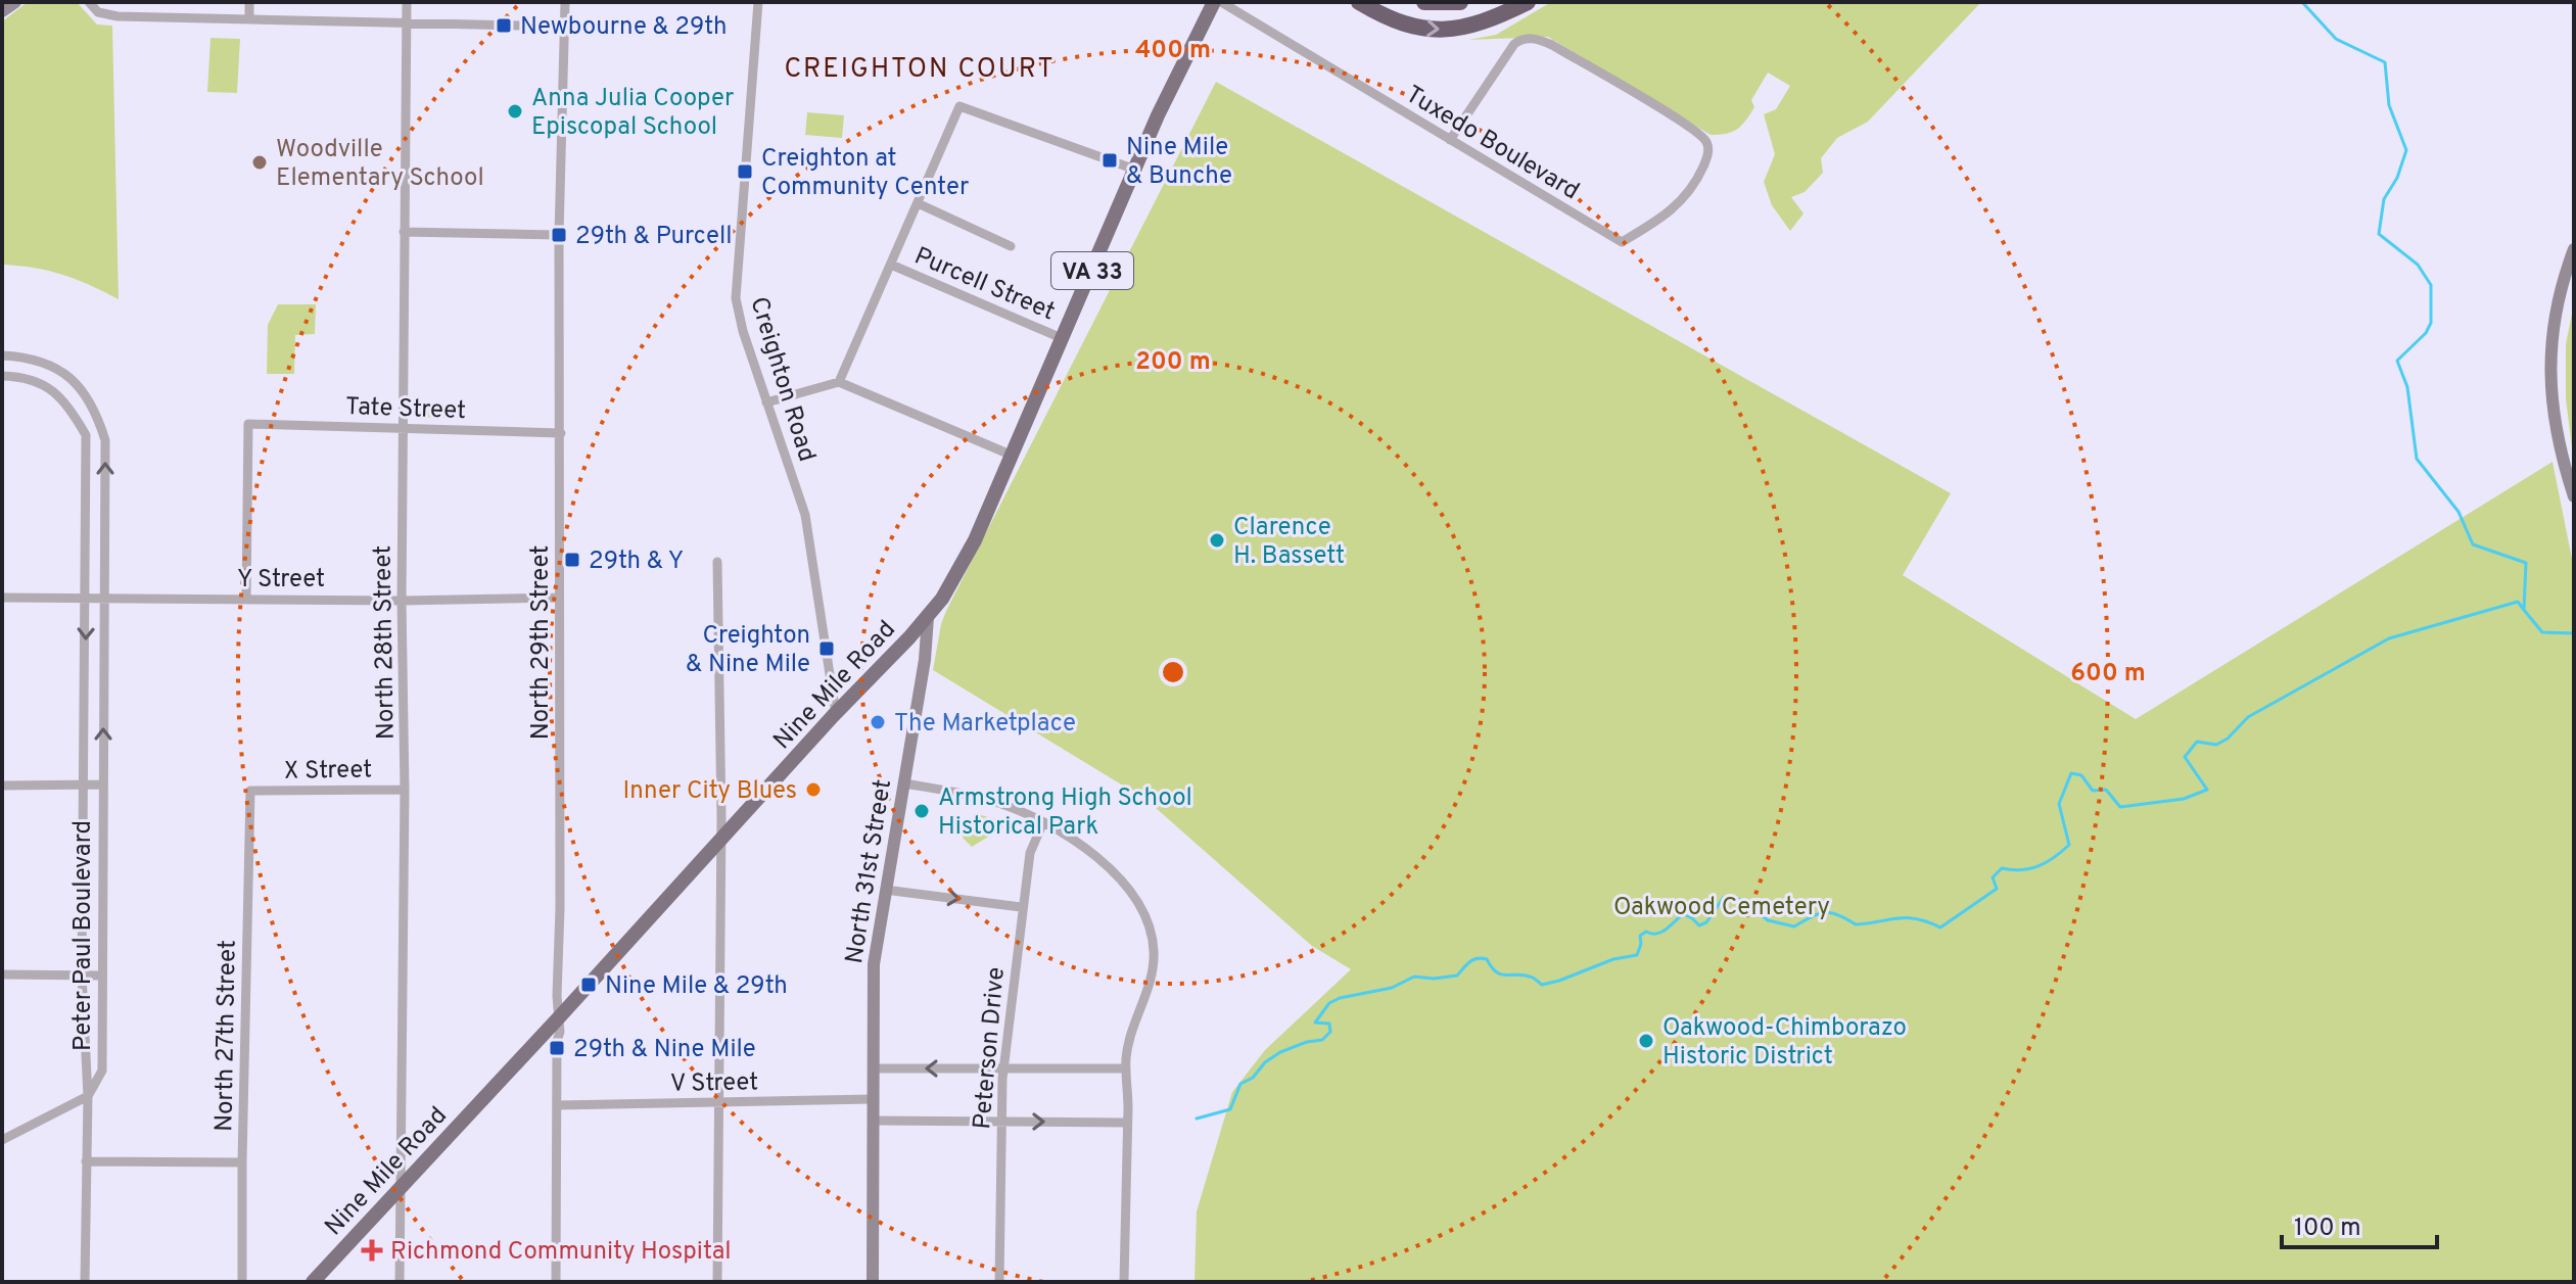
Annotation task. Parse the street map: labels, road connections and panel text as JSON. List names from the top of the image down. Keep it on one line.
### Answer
{"streets":{"main road":["VA 33","Nine Mile Road"],"street":["Tuxedo Boulevard","Purcell Street","Creighton Road","Tate Street","Y Street","North 28th Street","North 29th Street","X Street","North 31st Street","Peter Paul Boulevard","North 27th Street","Peterson Drive","V Street"]},"crossings":[["Purcell Street","Nine Mile Road"],["Creighton Road","Nine Mile Road"],["Tate Street","Y Street"],["Tate Street","North 28th Street"],["Tate Street","North 29th Street"],["Y Street","North 28th Street"],["Y Street","North 29th Street"],["Y Street","Peter Paul Boulevard"],["North 28th Street","Nine Mile Road"],["North 28th Street","X Street"],["North 29th Street","Nine Mile Road"],["North 29th Street","V Street"],["Nine Mile Road","North 31st Street"],["X Street","North 27th Street"],["North 31st Street","V Street"]],"districts":["CREIGHTON COURT"],"parks":["Oakwood Cemetery"],"places":{"transit":["Newbourne & 29th","Nine Mile & Bunche","Creighton at Community Center","29th & Purcell","29th & Y","Creighton & Nine Mile","Nine Mile & 29th","29th & Nine Mile"],"other":["Anna Julia Cooper Episcopal School","Woodville Elementary School","Clarence H. Bassett","The Marketplace","Inner City Blues","Armstrong High School Historical Park","Oakwood-Chimborazo Historic District"],"health":["Richmond Community Hospital"]},"scale_bar":"100 m","rings":["400 m","200 m","600 m"]}
